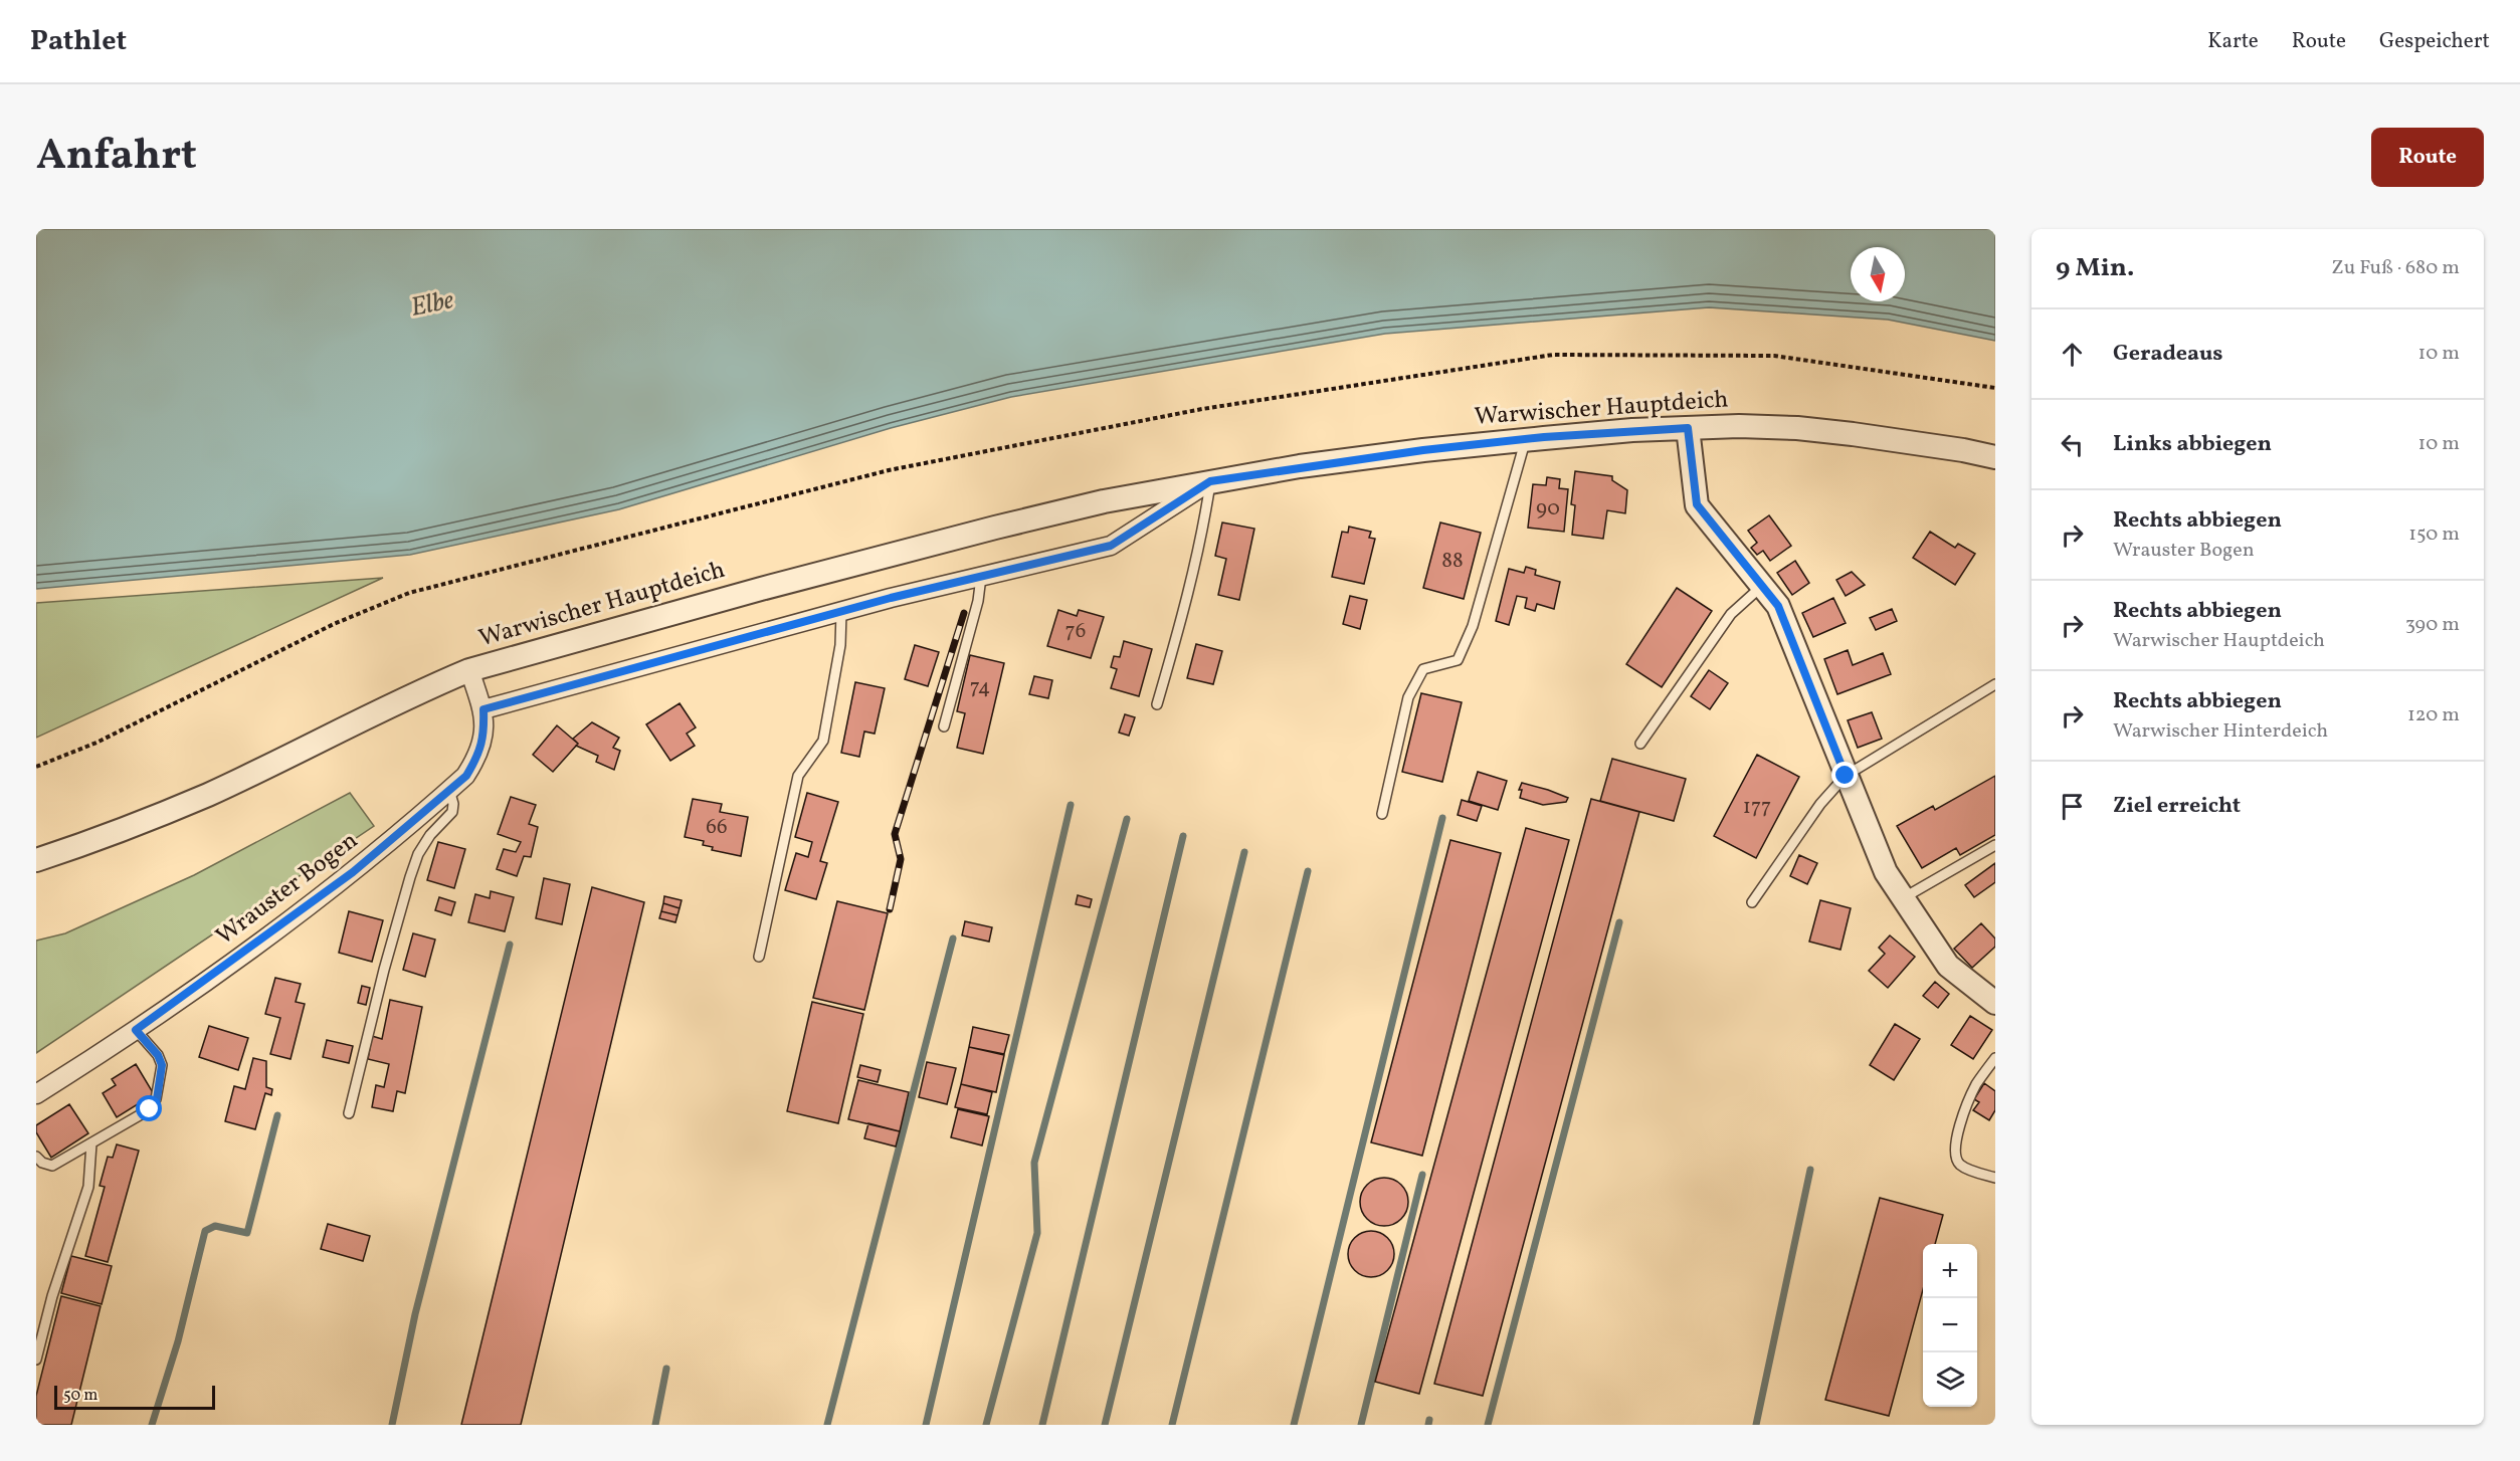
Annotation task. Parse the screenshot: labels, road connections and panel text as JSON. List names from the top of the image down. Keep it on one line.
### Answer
{"streets":{"street":["Warwischer Hauptdeich","Wrauster Bogen"]},"crossings":[["Warwischer Hauptdeich","Wrauster Bogen"]],"water":["Elbe"],"house_numbers":["90","88","76","74","177","66"],"scale_bar":"50 m","north":"bottom","page":{"header":"Pathlet","nav":["Karte","Route","Gespeichert"],"title":"Anfahrt","buttons":"Route","heading":["9 Min.","Zu Fuß · 680 m"],"list":[["Geradeaus","10 m"],["Links abbiegen","10 m"],["Rechts abbiegen","Wrauster Bogen","150 m"],["Rechts abbiegen","Warwischer Hauptdeich","390 m"],["Rechts abbiegen","Warwischer Hinterdeich","120 m"],"Ziel erreicht"],"map_buttons":["+","−"],"scale":"50 m"}}
